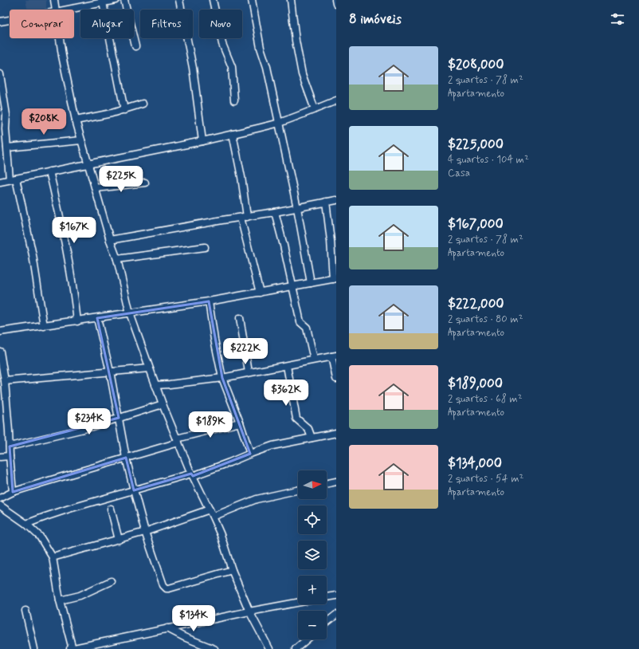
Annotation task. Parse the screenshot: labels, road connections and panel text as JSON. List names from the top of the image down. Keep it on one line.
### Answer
{"north":"right","page":{"heading":"8 imóveis","chip":["Comprar","Alugar","Filtros","Novo"],"list":[{"name":"$208,000","note":"2 quartos · 78 m² · Apartamento"},{"name":"$225,000","note":"4 quartos · 104 m² · Casa"},{"name":"$167,000","note":"2 quartos · 78 m² · Apartamento"},{"name":"$222,000","note":"2 quartos · 80 m² · Apartamento"},{"name":"$189,000","note":"2 quartos · 68 m² · Apartamento"},{"name":"$134,000","note":"2 quartos · 54 m² · Apartamento"}],"price":["$208K","$225K","$167K","$222K","$362K","$234K","$189K","$134K"],"map_buttons":["+","−"]}}
